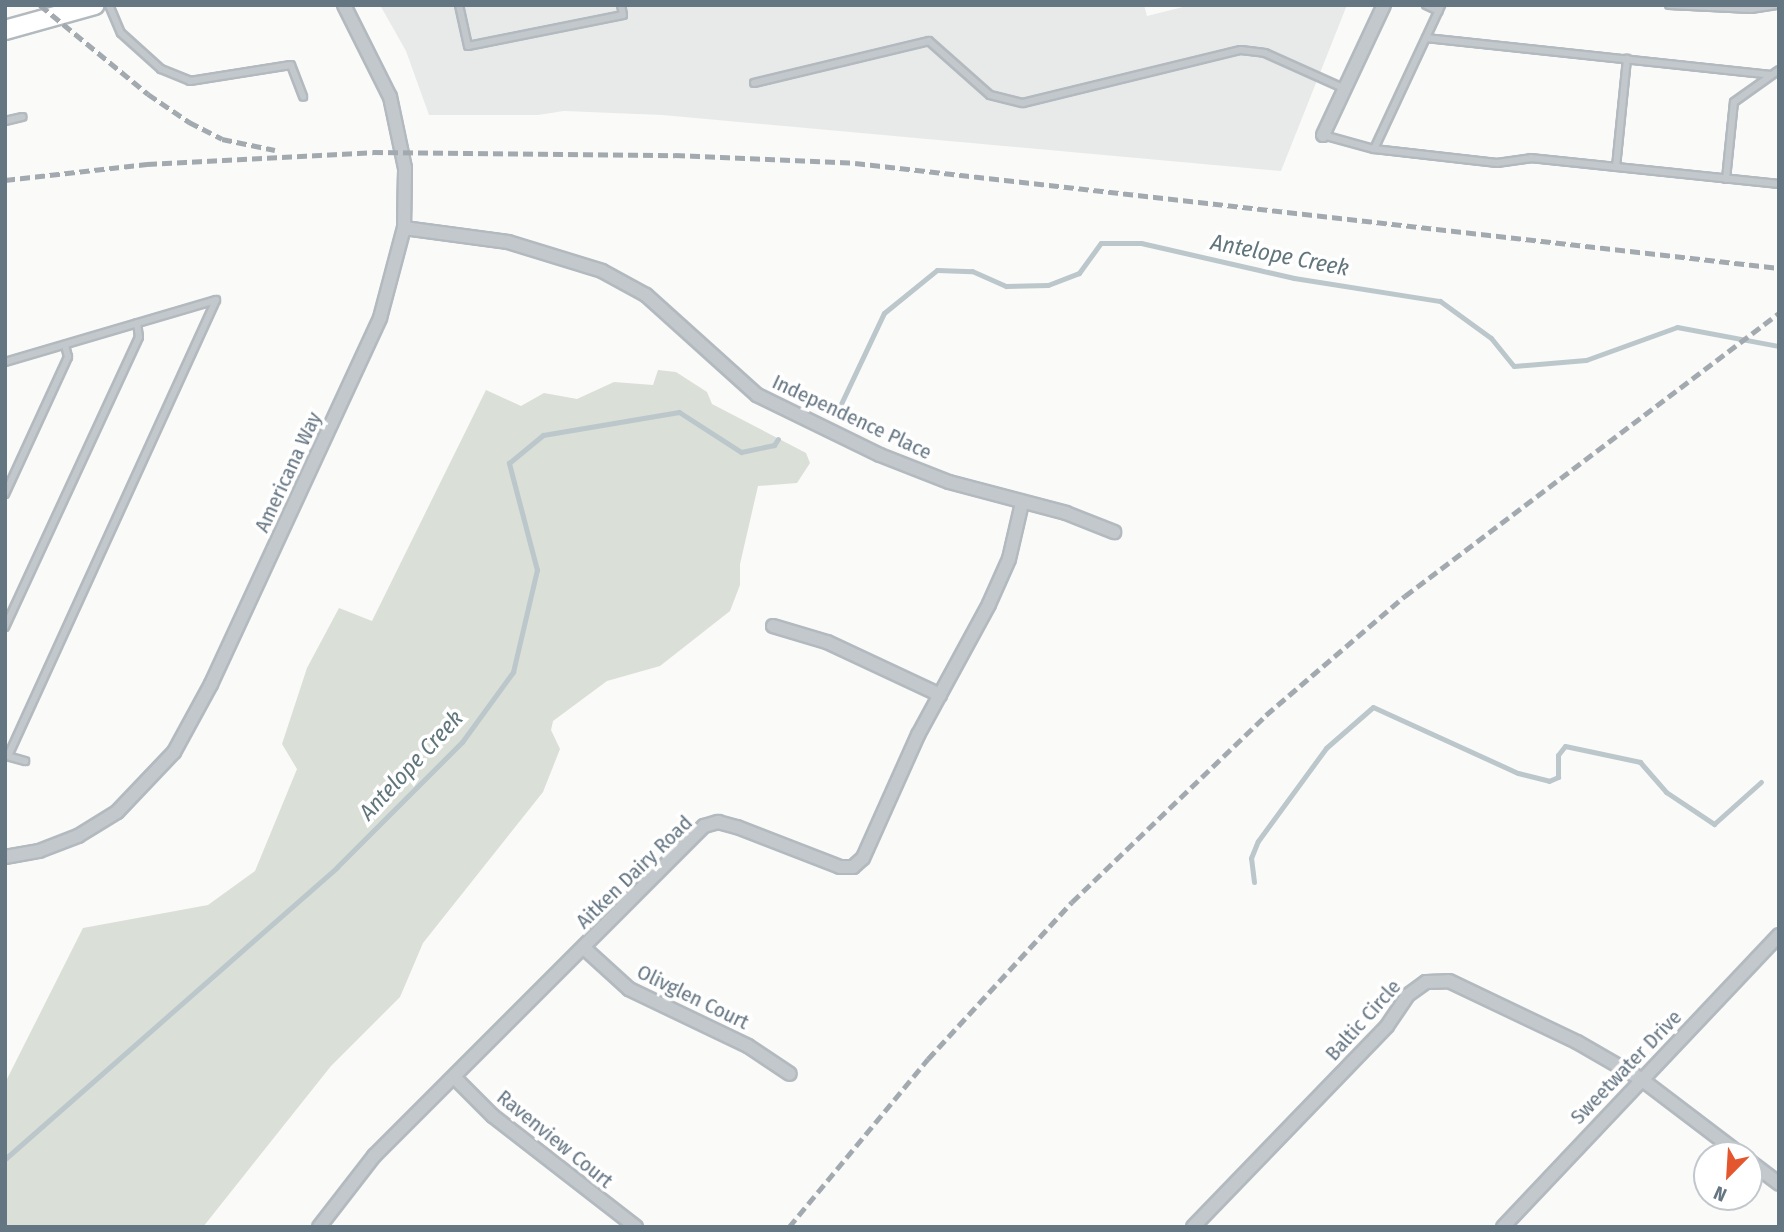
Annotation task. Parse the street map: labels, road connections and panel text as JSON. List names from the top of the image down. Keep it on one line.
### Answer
{"streets":{"street":["Independence Place","Americana Way","Aitken Dairy Road","Olivglen Court","Baltic Circle","Sweetwater Drive","Ravenview Court"]},"crossings":[["Independence Place","Americana Way"],["Independence Place","Aitken Dairy Road"],["Aitken Dairy Road","Olivglen Court"],["Aitken Dairy Road","Ravenview Court"],["Baltic Circle","Sweetwater Drive"]],"water":["Antelope Creek"],"north":"bottom left"}
